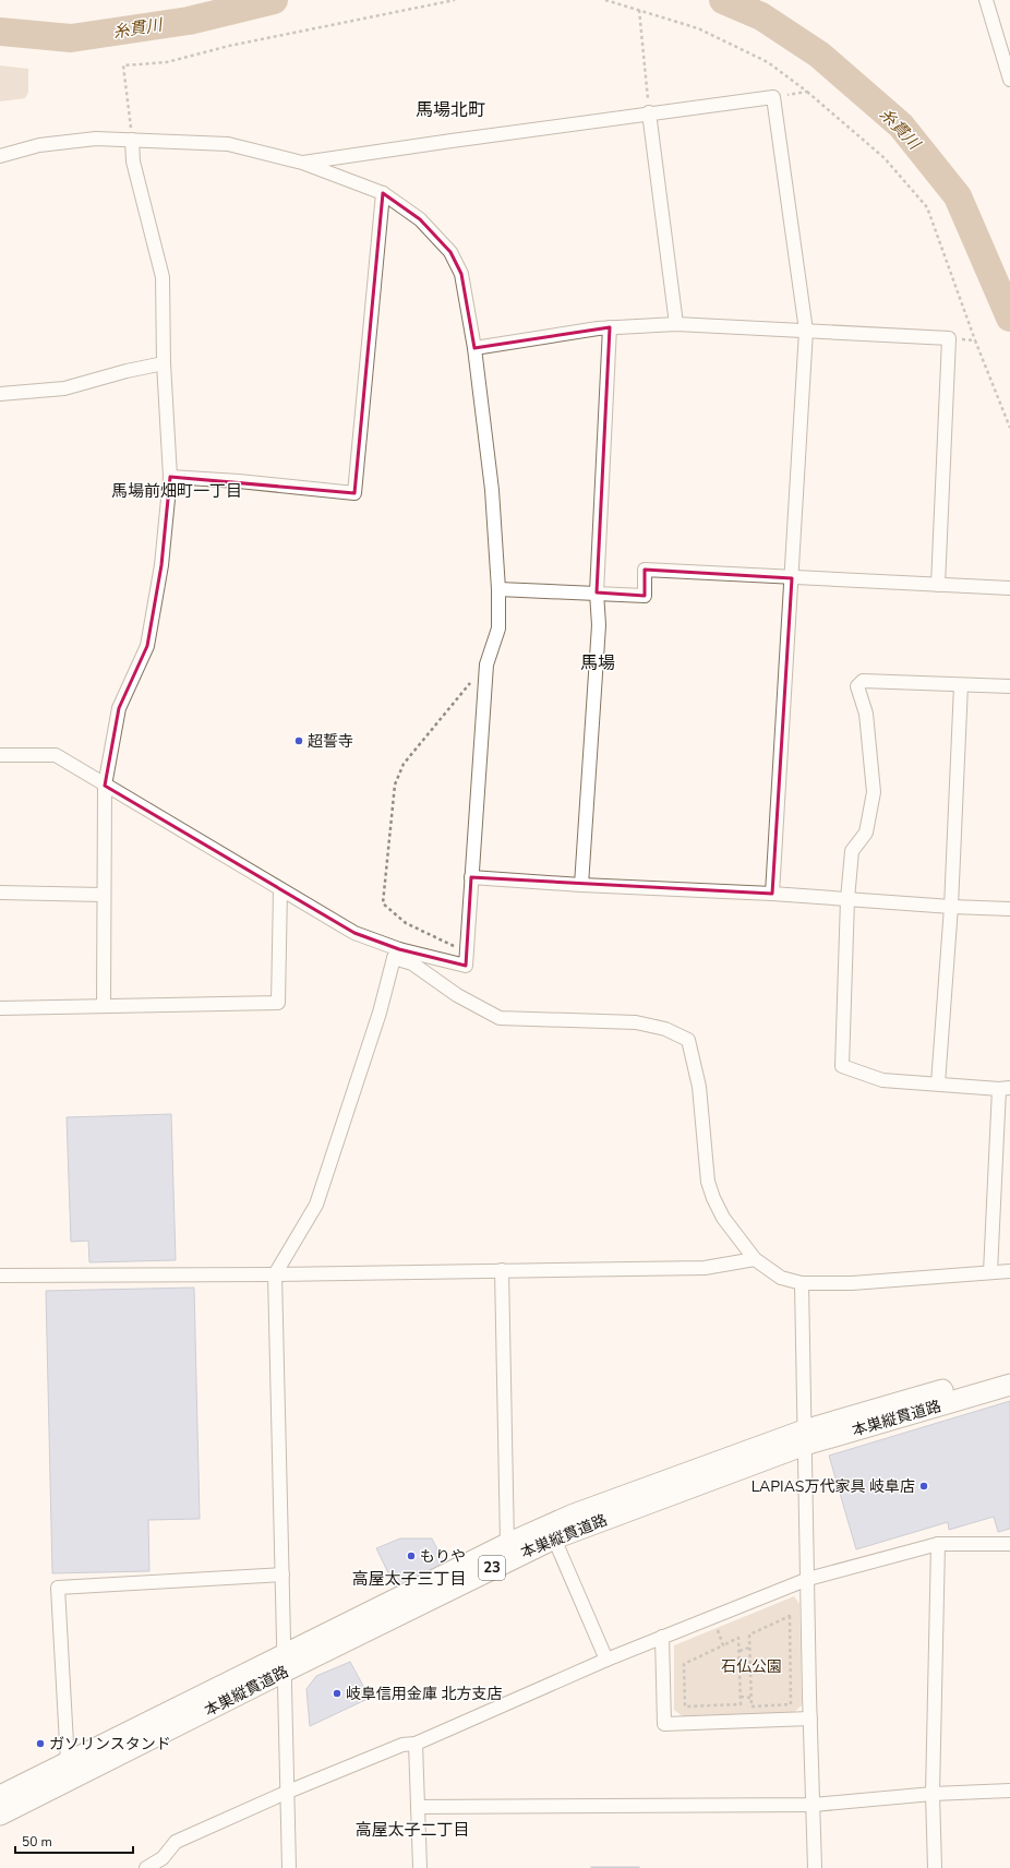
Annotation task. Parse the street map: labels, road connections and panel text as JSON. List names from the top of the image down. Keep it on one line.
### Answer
{"streets":{"main road":["本巣縦貫道路","23"]},"districts":["馬場北町","馬場前畑町一丁目","馬場","高屋太子三丁目","高屋太子二丁目"],"water":["糸貫川"],"parks":["石仏公園"],"places":["超誓寺","LAPIAS万代家具 岐阜店","もりや","岐阜信用金庫 北方支店","ガソリンスタンド"],"scale_bar":"50 m"}
